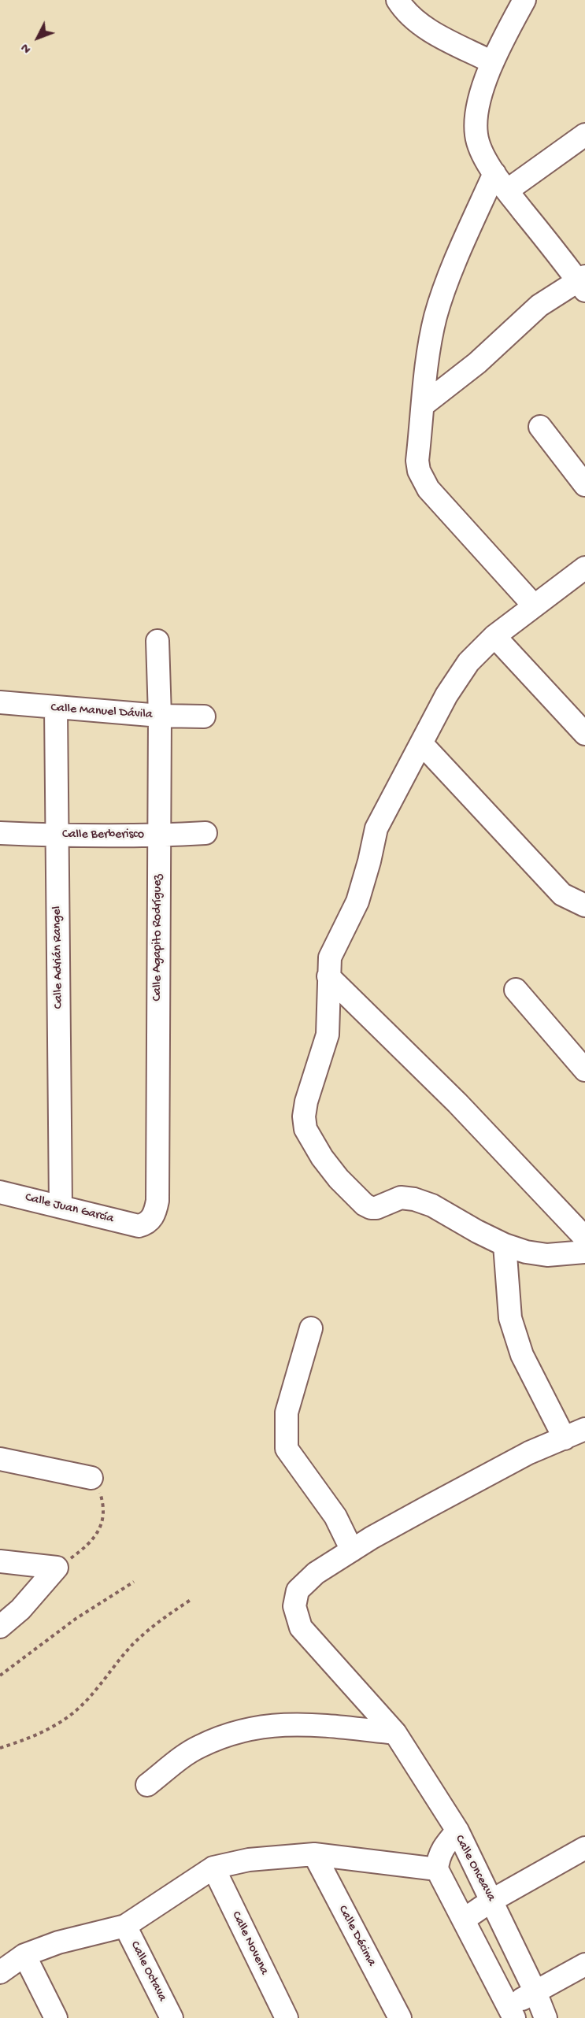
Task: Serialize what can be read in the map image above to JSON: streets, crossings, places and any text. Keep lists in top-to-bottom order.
{
  "streets": {
    "street": [
      "Calle Manuel Dávila",
      "Calle Berberisco",
      "Calle Agapito Rodríguez",
      "Calle Adrián Rangel",
      "Calle Juan García",
      "Calle Onceava",
      "Calle Décima",
      "Calle Novena",
      "Calle Octava"
    ]
  },
  "crossings": [
    ["Calle Manuel Dávila", "Calle Agapito Rodríguez"],
    ["Calle Manuel Dávila", "Calle Adrián Rangel"],
    ["Calle Berberisco", "Calle Agapito Rodríguez"],
    ["Calle Berberisco", "Calle Adrián Rangel"],
    ["Calle Agapito Rodríguez", "Calle Juan García"],
    ["Calle Adrián Rangel", "Calle Juan García"]
  ],
  "north": "bottom left"
}
